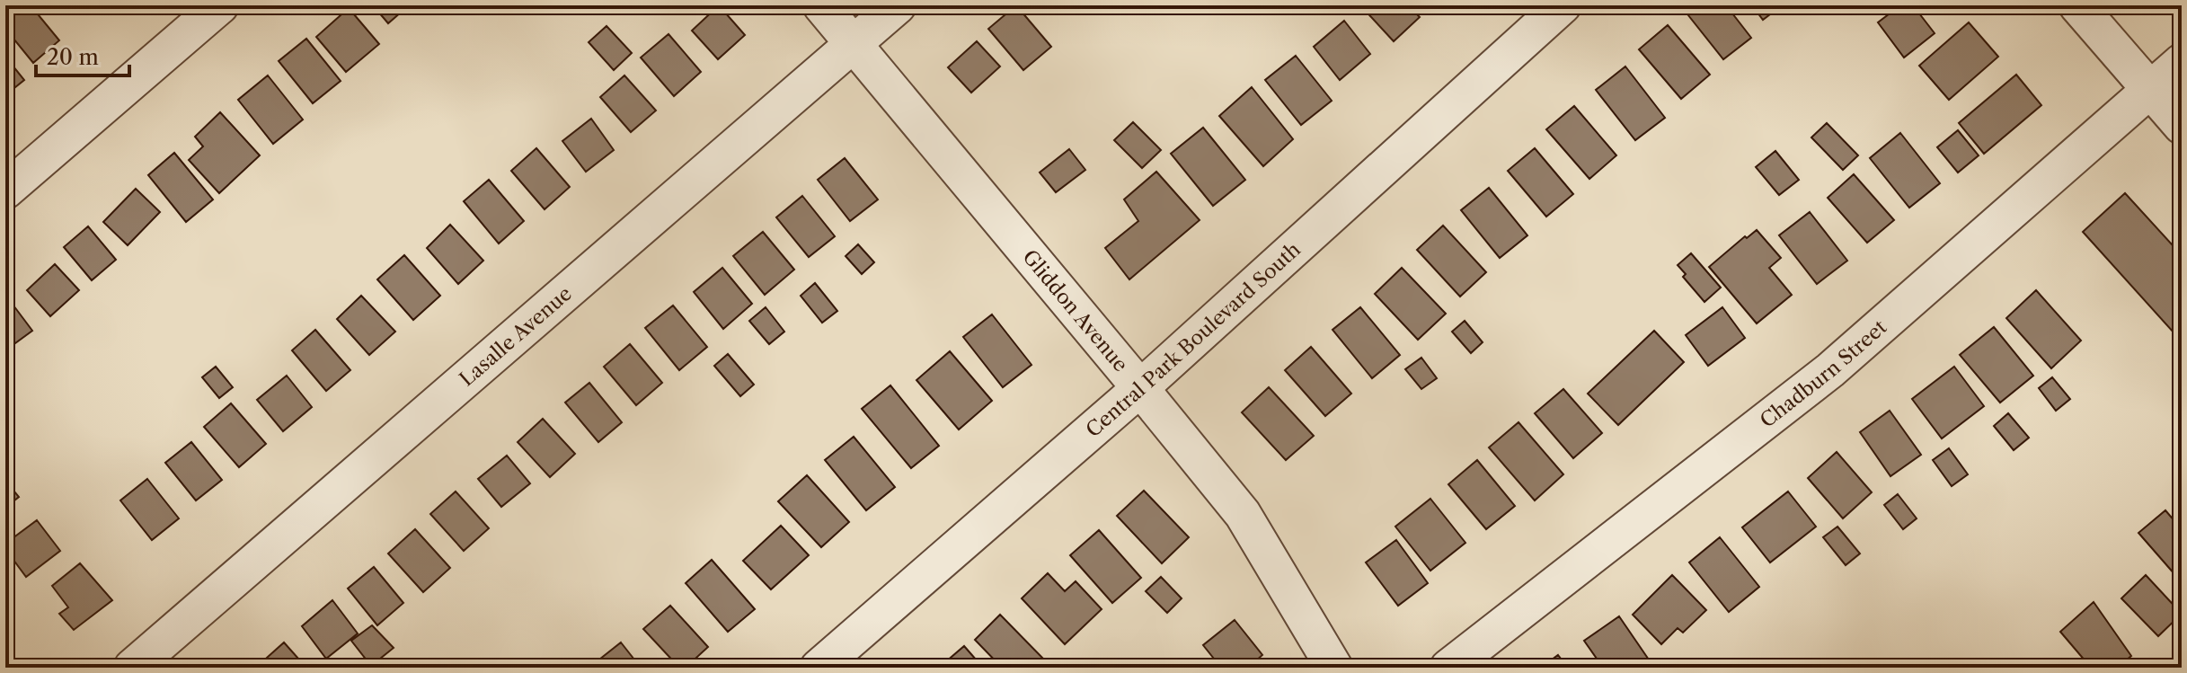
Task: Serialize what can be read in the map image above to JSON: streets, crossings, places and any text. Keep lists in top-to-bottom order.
{
  "streets": {
    "street": [
      "Gliddon Avenue",
      "Lasalle Avenue",
      "Central Park Boulevard South",
      "Chadburn Street"
    ]
  },
  "crossings": [
    ["Gliddon Avenue", "Lasalle Avenue"],
    ["Gliddon Avenue", "Central Park Boulevard South"]
  ],
  "scale_bar": "20 m"
}
